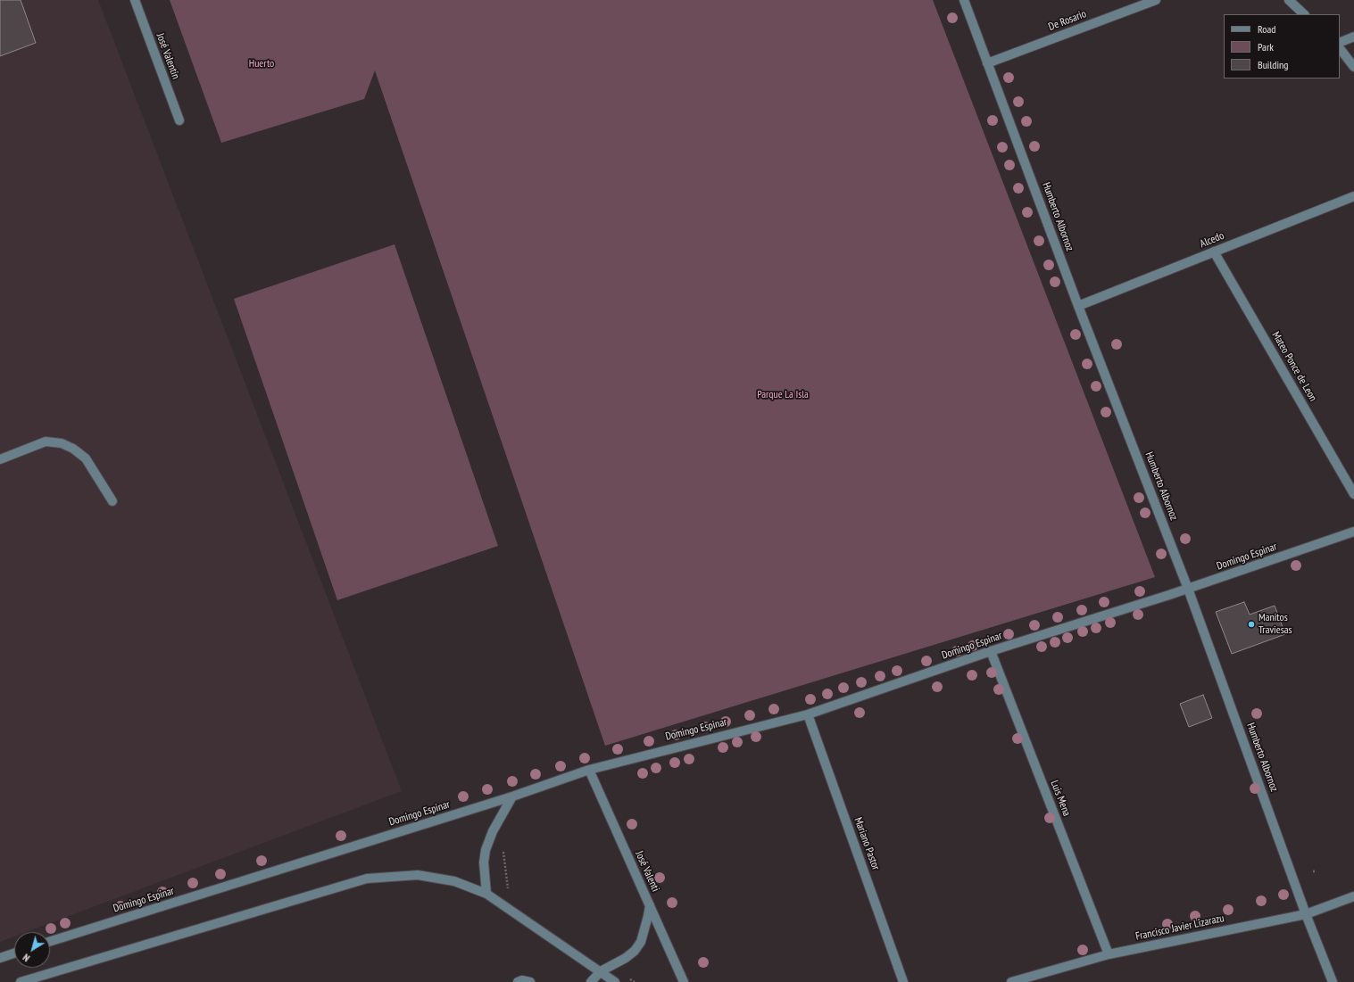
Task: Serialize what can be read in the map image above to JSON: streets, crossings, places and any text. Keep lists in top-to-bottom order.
{
  "streets": {
    "street": [
      "De Rosario",
      "José Valentín",
      "Humberto Albornoz",
      "Alcedo",
      "Mateo Ponce de Leon",
      "Domingo Espinar",
      "Luis Mena",
      "Mariano Pastor",
      "José Valenti",
      "Francisco Javier Lizarazu"
    ]
  },
  "crossings": [
    ["De Rosario", "Humberto Albornoz"],
    ["Humberto Albornoz", "Alcedo"],
    ["Humberto Albornoz", "Domingo Espinar"],
    ["Humberto Albornoz", "Francisco Javier Lizarazu"],
    ["Alcedo", "Mateo Ponce de Leon"],
    ["Domingo Espinar", "Luis Mena"],
    ["Domingo Espinar", "Mariano Pastor"],
    ["Domingo Espinar", "José Valenti"],
    ["Luis Mena", "Francisco Javier Lizarazu"]
  ],
  "parks": ["Huerto", "Parque La Isla"],
  "places": ["Manitos Traviesas"],
  "legend": ["Road", "Park", "Building"],
  "north": "bottom left"
}
